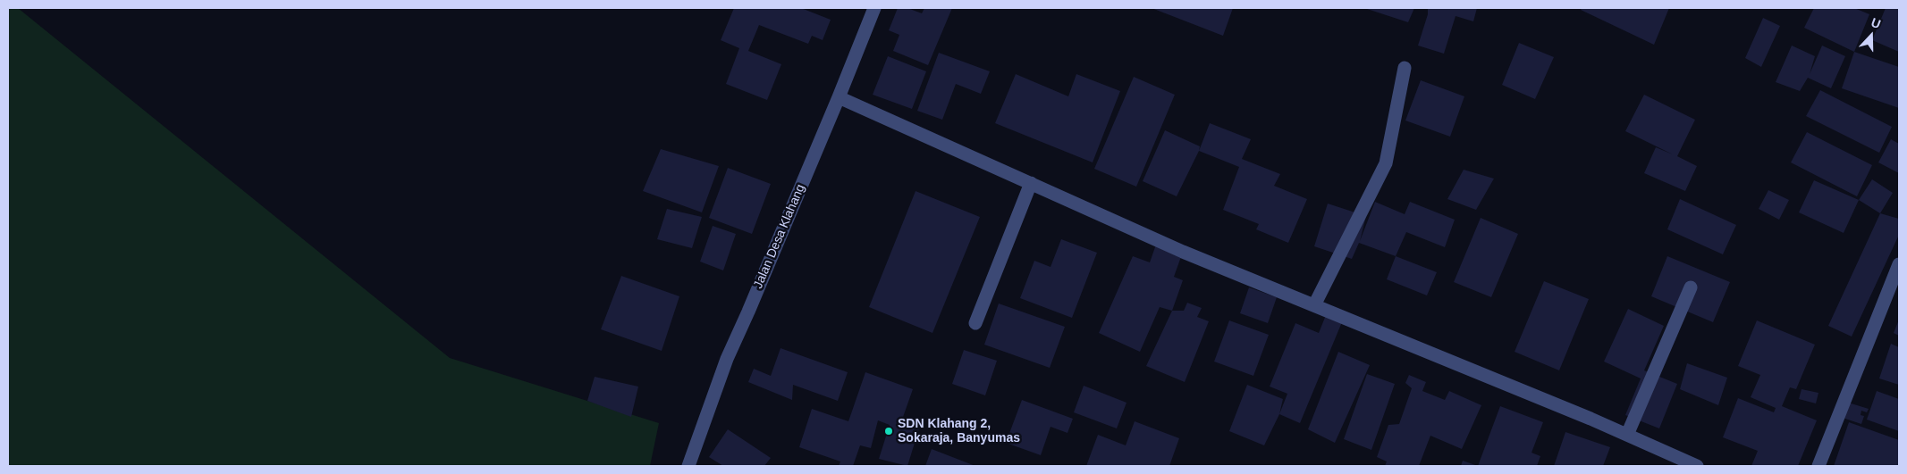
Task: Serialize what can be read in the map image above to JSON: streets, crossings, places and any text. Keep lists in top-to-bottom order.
{
  "streets": {
    "street": ["Jalan Desa Klahang"]
  },
  "places": ["SDN Klahang 2, Sokaraja, Banyumas"],
  "north": "top"
}
